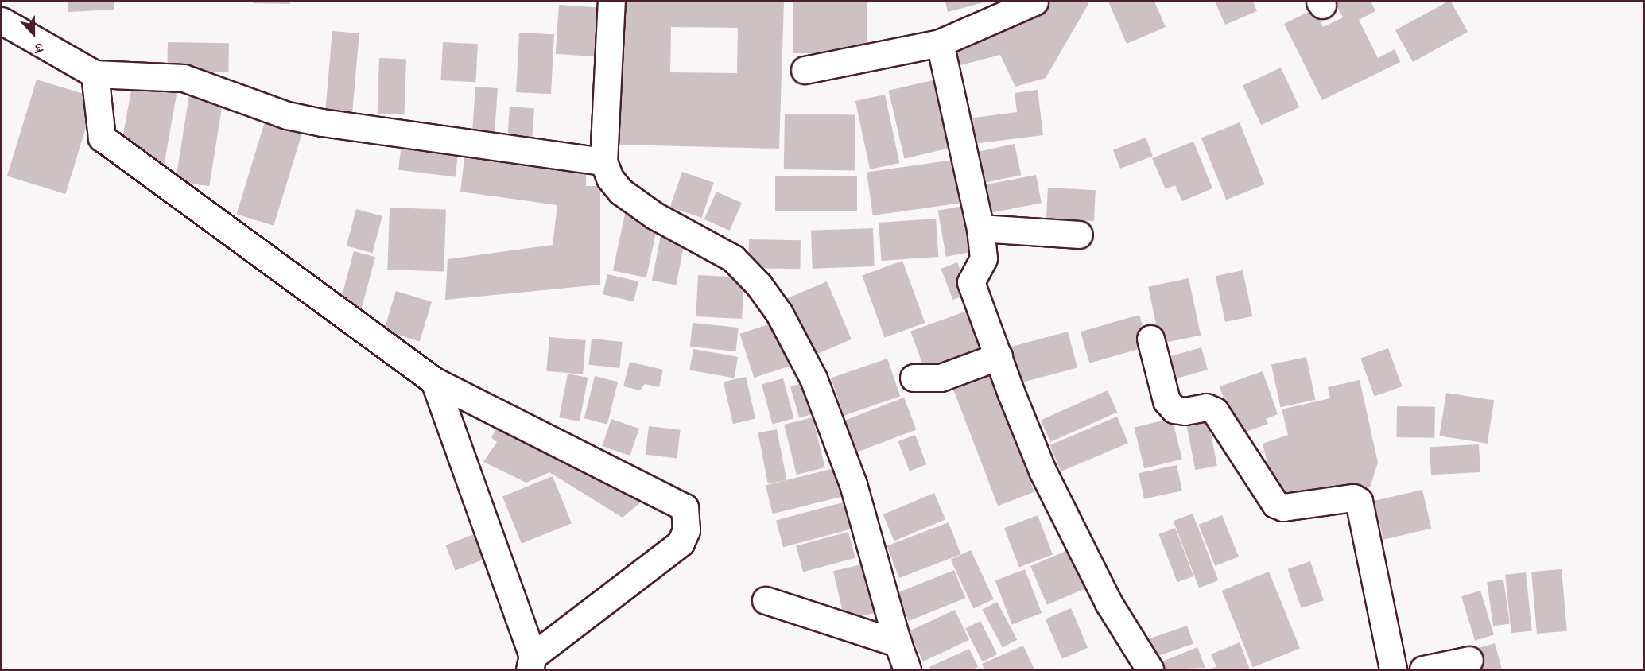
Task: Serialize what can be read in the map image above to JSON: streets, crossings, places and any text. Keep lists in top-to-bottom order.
{
  "north": "bottom"
}
